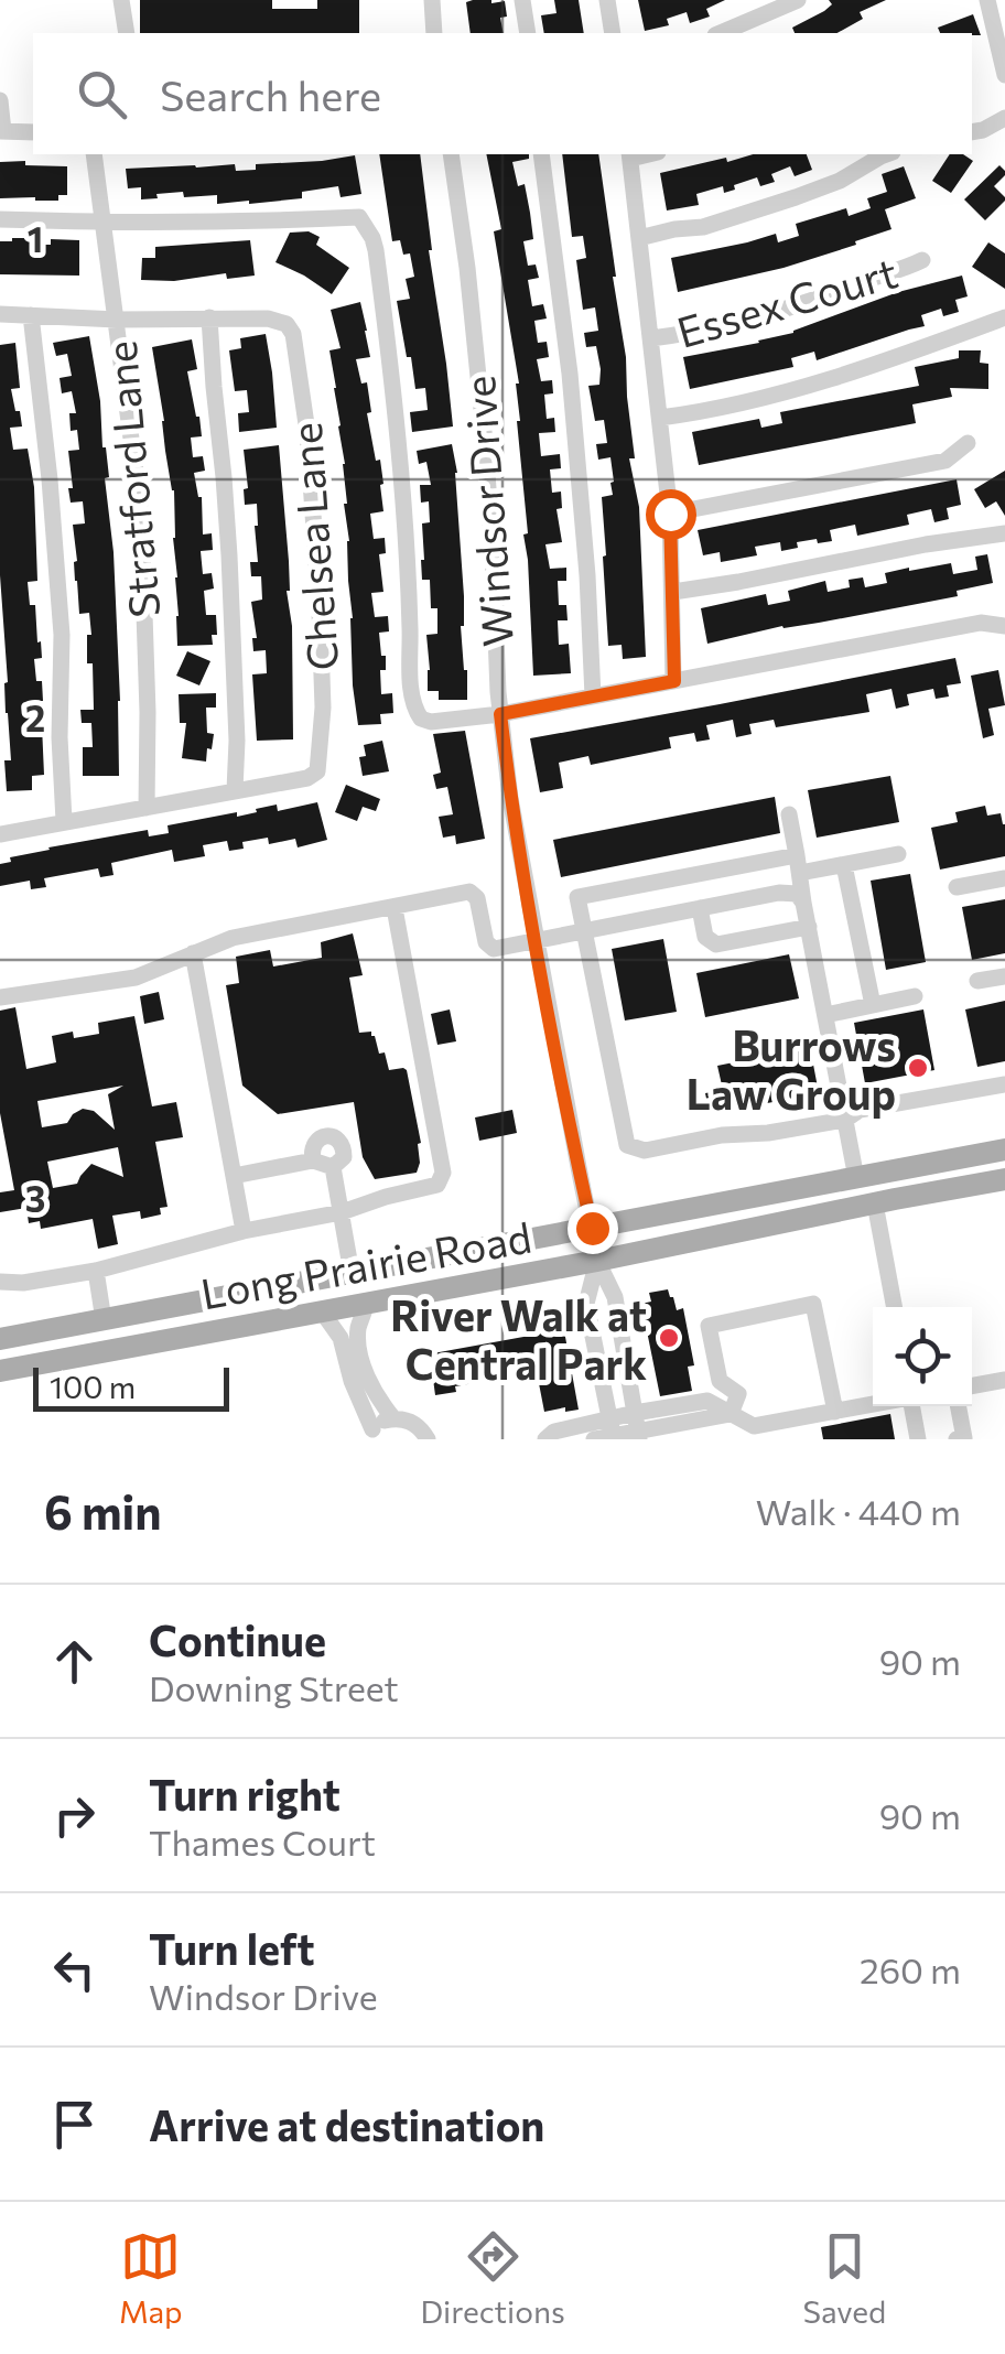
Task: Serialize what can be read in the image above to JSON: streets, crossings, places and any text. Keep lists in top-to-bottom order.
{
  "streets": {
    "main road": ["Long Prairie Road"],
    "street": [
      "Essex Court",
      "Stratford Lane",
      "Windsor Drive",
      "Chelsea Lane"
    ]
  },
  "crossings": [
    ["Windsor Drive", "Long Prairie Road"]
  ],
  "places": ["Burrows Law Group", "River Walk at Central Park"],
  "scale_bar": "100 m",
  "page": {
    "search": "Search here",
    "scale": "100 m",
    "heading": ["6 min", "Walk · 440 m"],
    "list": [
      ["Continue", "Downing Street", "90 m"],
      ["Turn right", "Thames Court", "90 m"],
      ["Turn left", "Windsor Drive", "260 m"],
      "Arrive at destination"
    ],
    "nav": ["Map", "Directions", "Saved"]
  },
  "grid": {
    "rows": ["1", "2", "3"]
  }
}
